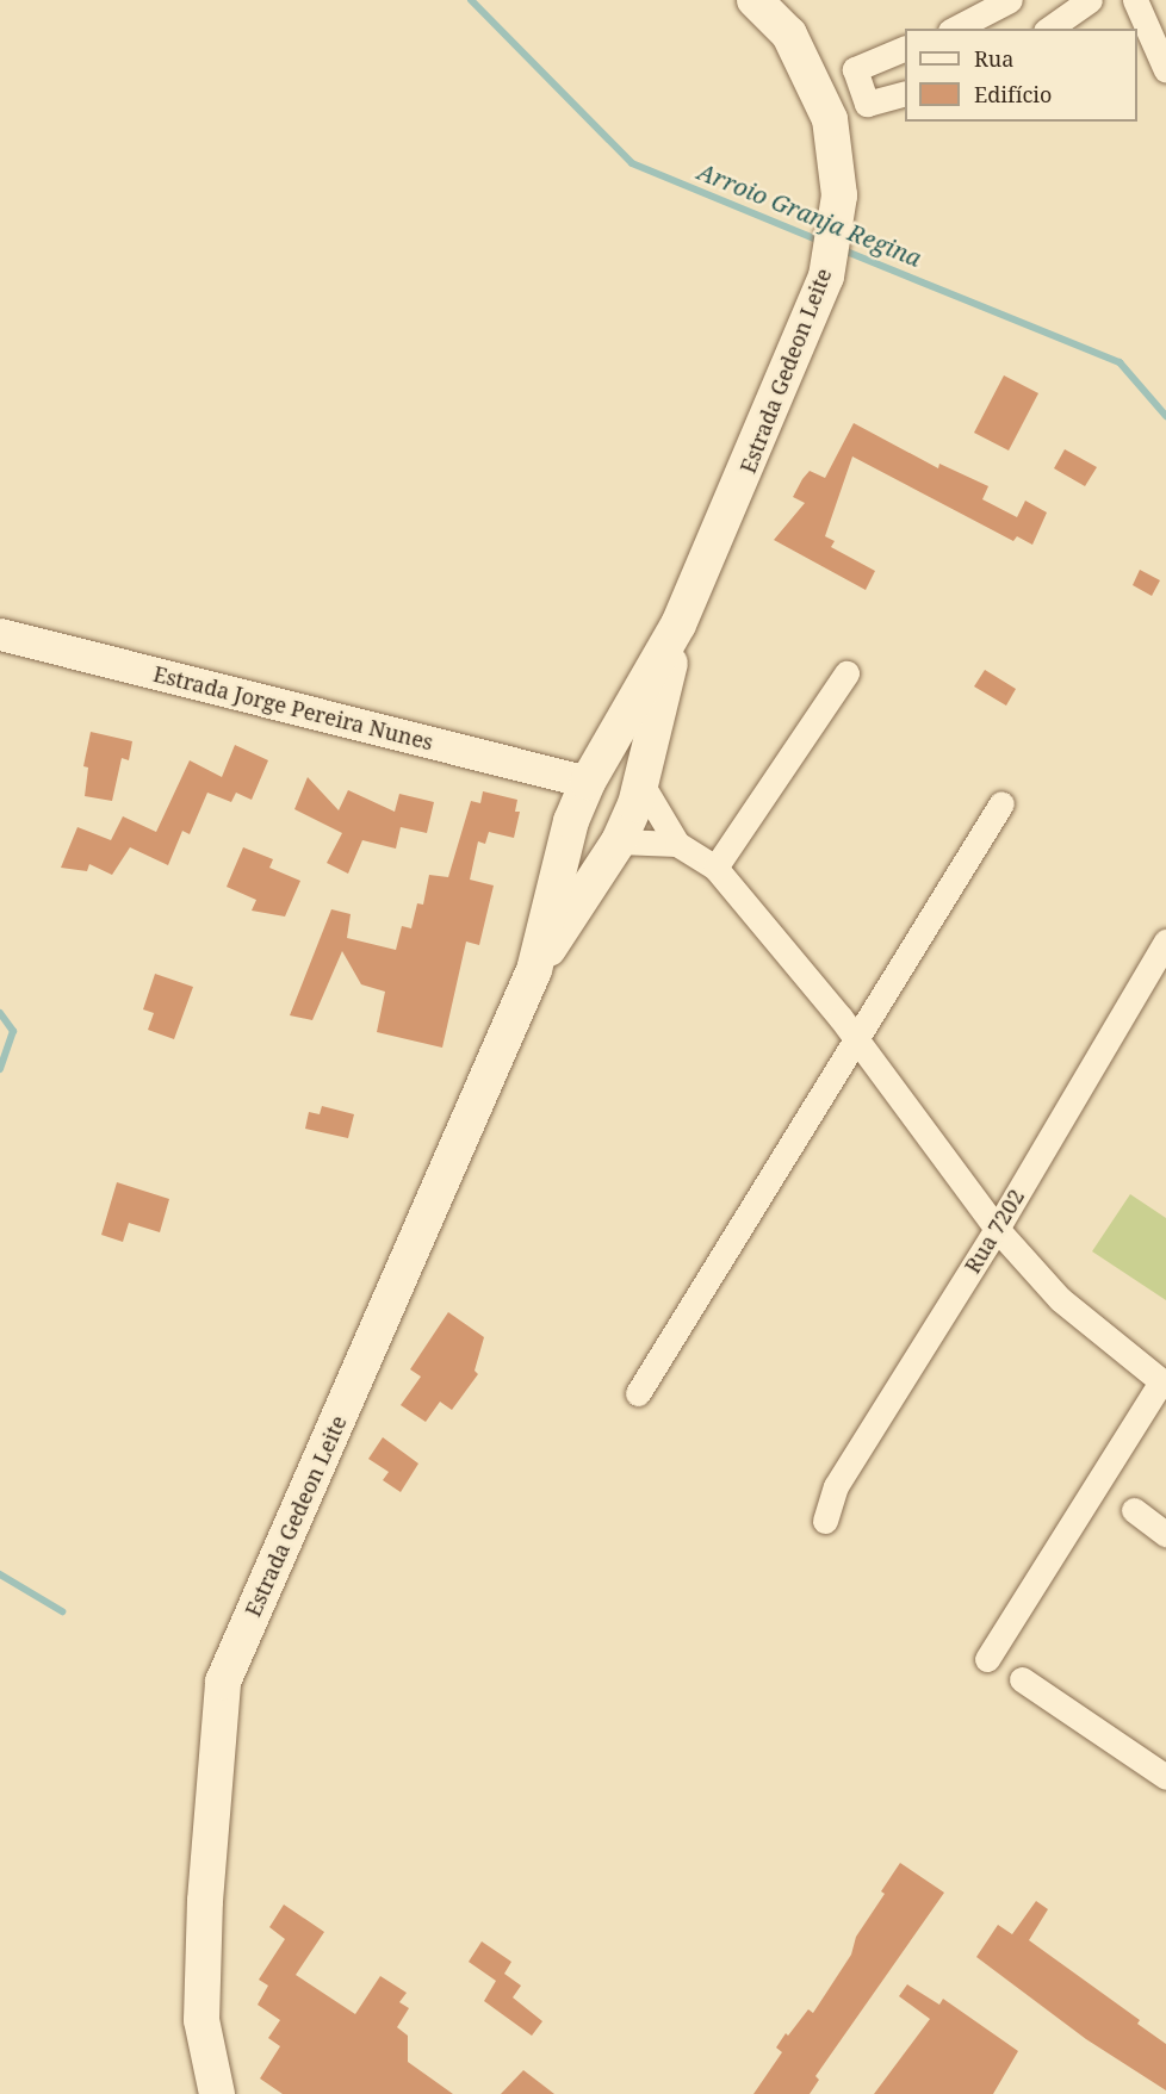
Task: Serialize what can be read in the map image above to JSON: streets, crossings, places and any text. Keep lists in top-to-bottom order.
{
  "streets": {
    "main road": ["Estrada Gedeon Leite"],
    "street": ["Estrada Jorge Pereira Nunes", "Rua 7202"]
  },
  "crossings": [
    ["Estrada Gedeon Leite", "Estrada Jorge Pereira Nunes"]
  ],
  "water": ["Arroio Granja Regina"],
  "legend": ["Rua", "Edifício"]
}
